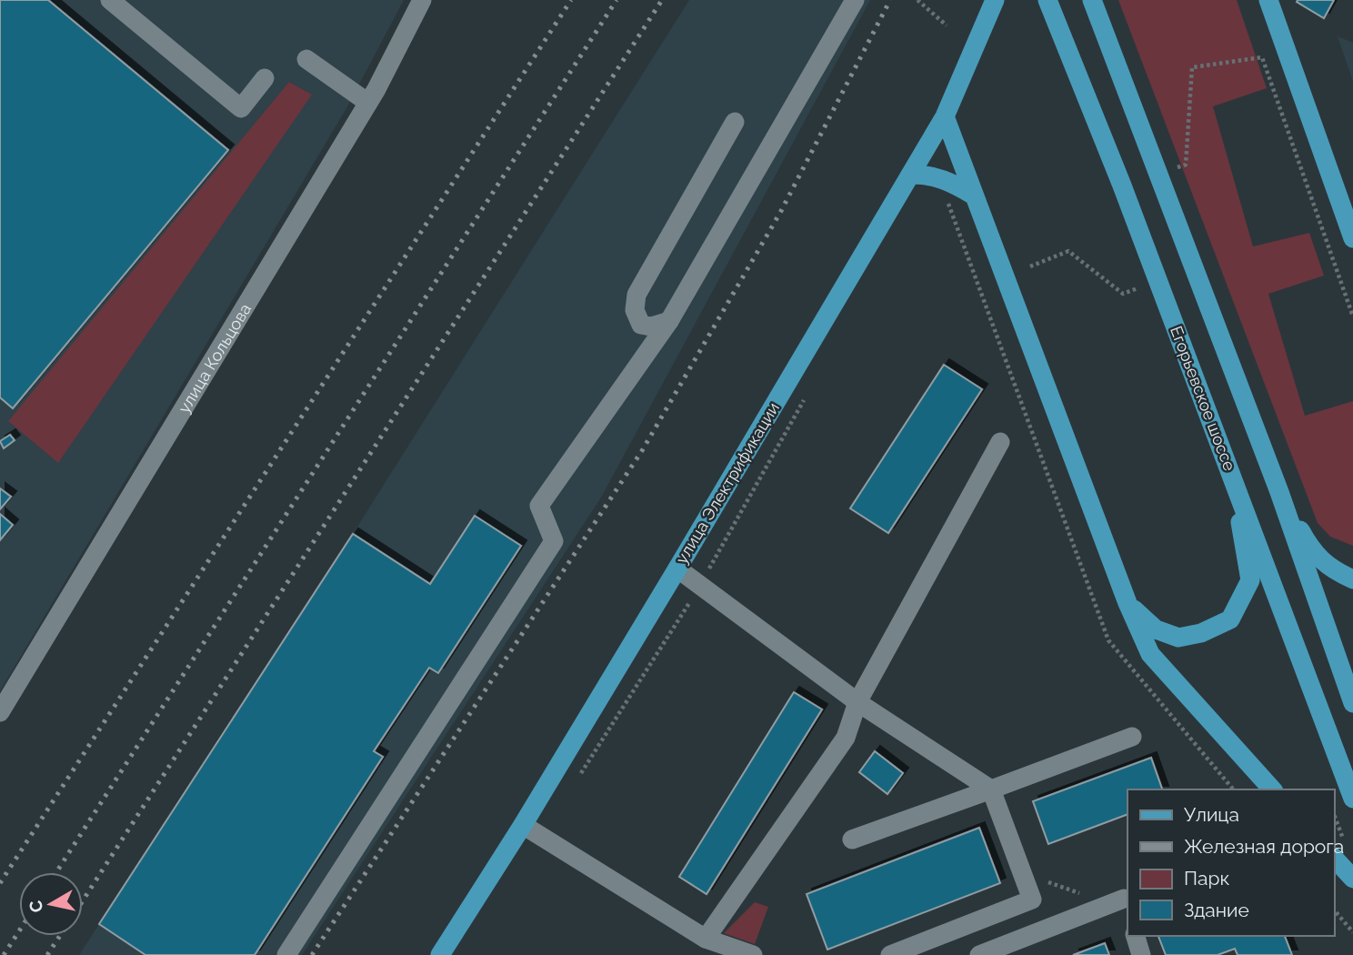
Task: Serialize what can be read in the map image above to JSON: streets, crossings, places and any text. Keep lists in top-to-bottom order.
{
  "streets": {
    "main road": ["Егорьевское шоссе", "улица Электрификации"],
    "street": ["улица Кольцова"]
  },
  "legend": [
    "Улица",
    "Железная дорога",
    "Парк",
    "Здание"
  ],
  "north": "left"
}
